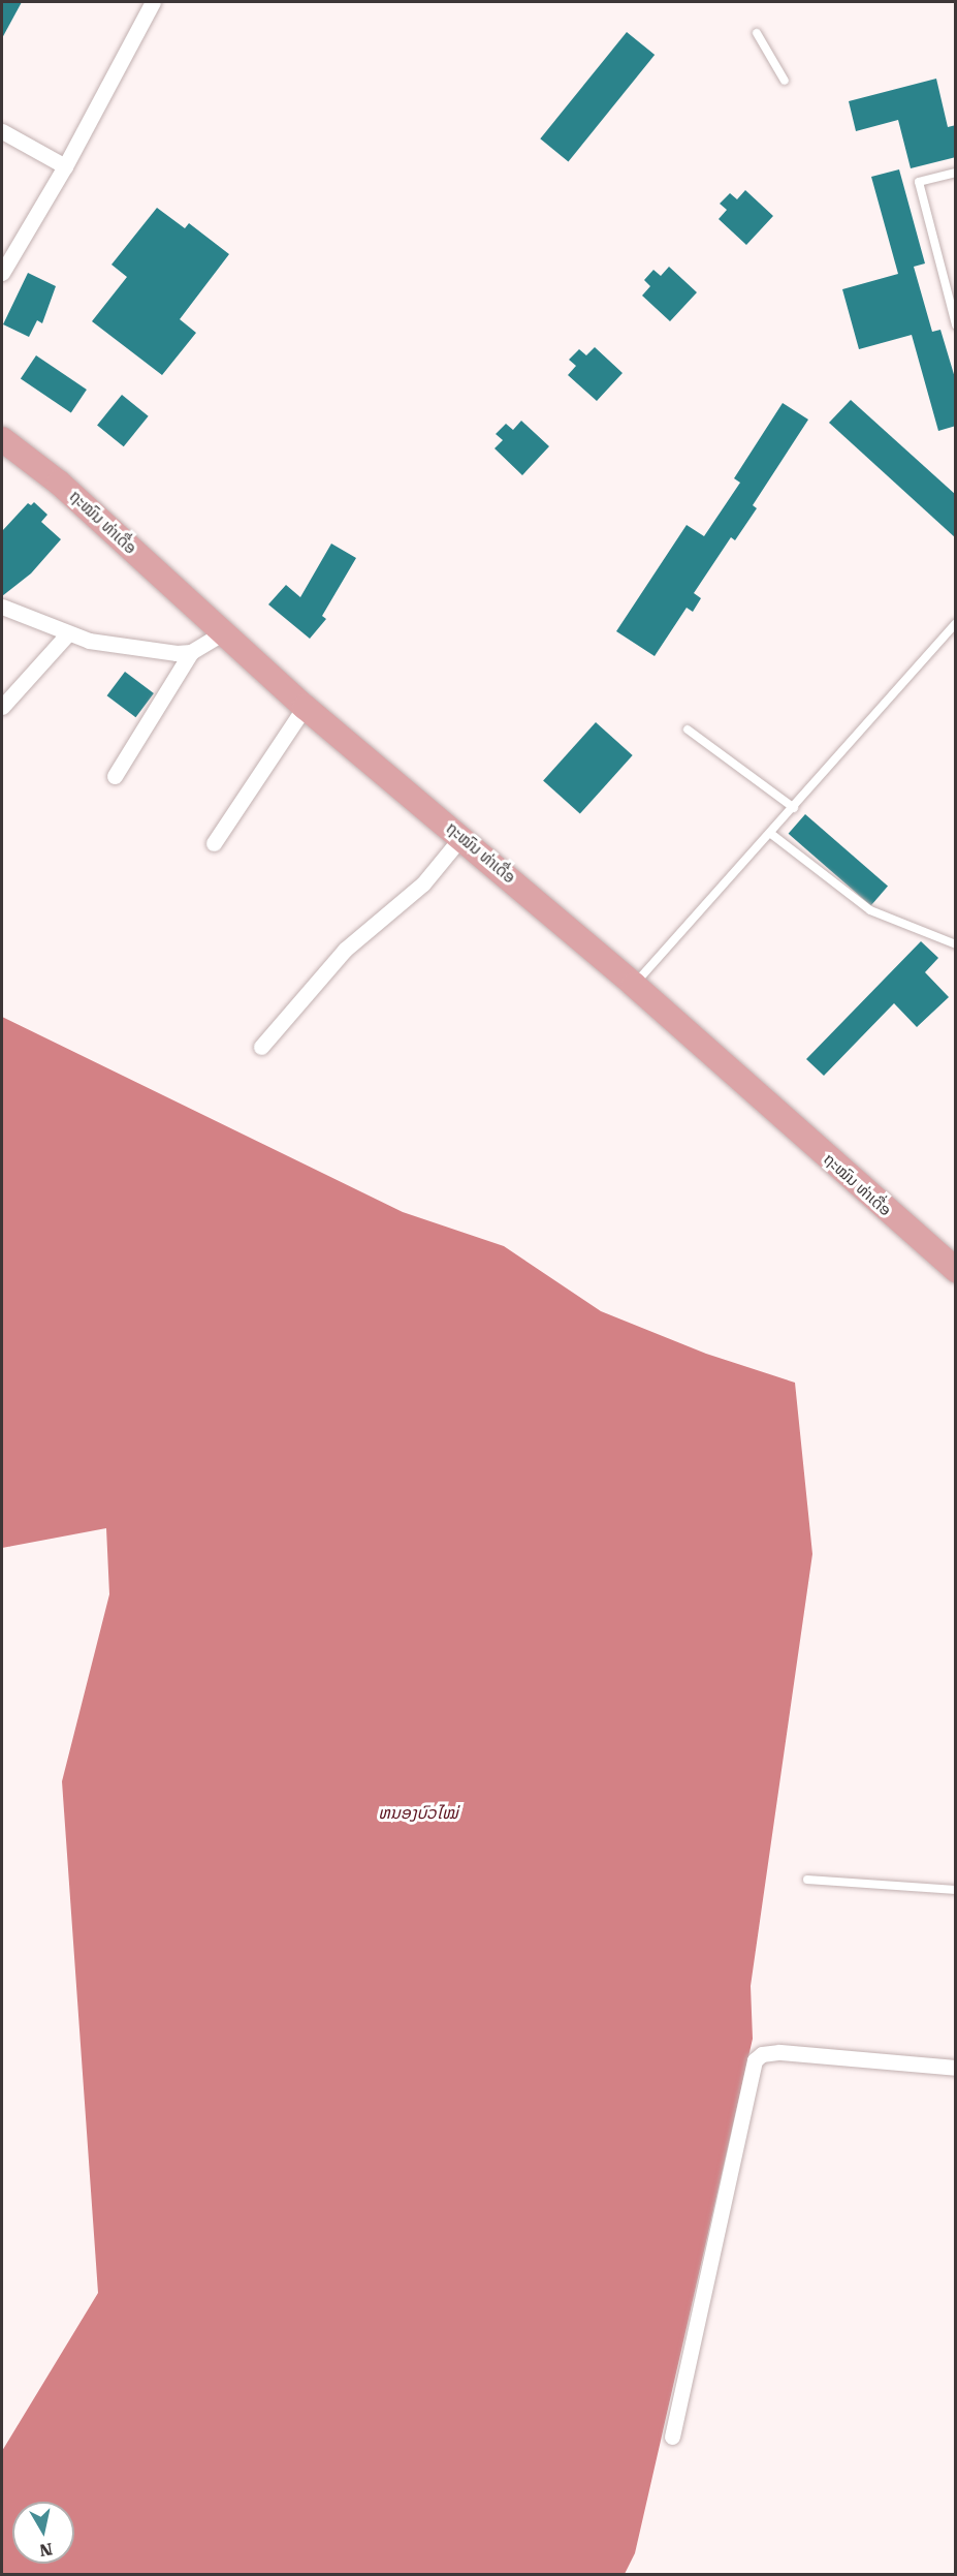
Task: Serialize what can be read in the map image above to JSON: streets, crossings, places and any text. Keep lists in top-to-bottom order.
{
  "streets": {
    "main road": ["ຖະໝົນ ທ່າເດື່ອ"]
  },
  "water": ["ຫນອງບົວໄໝ່"],
  "north": "bottom"
}
